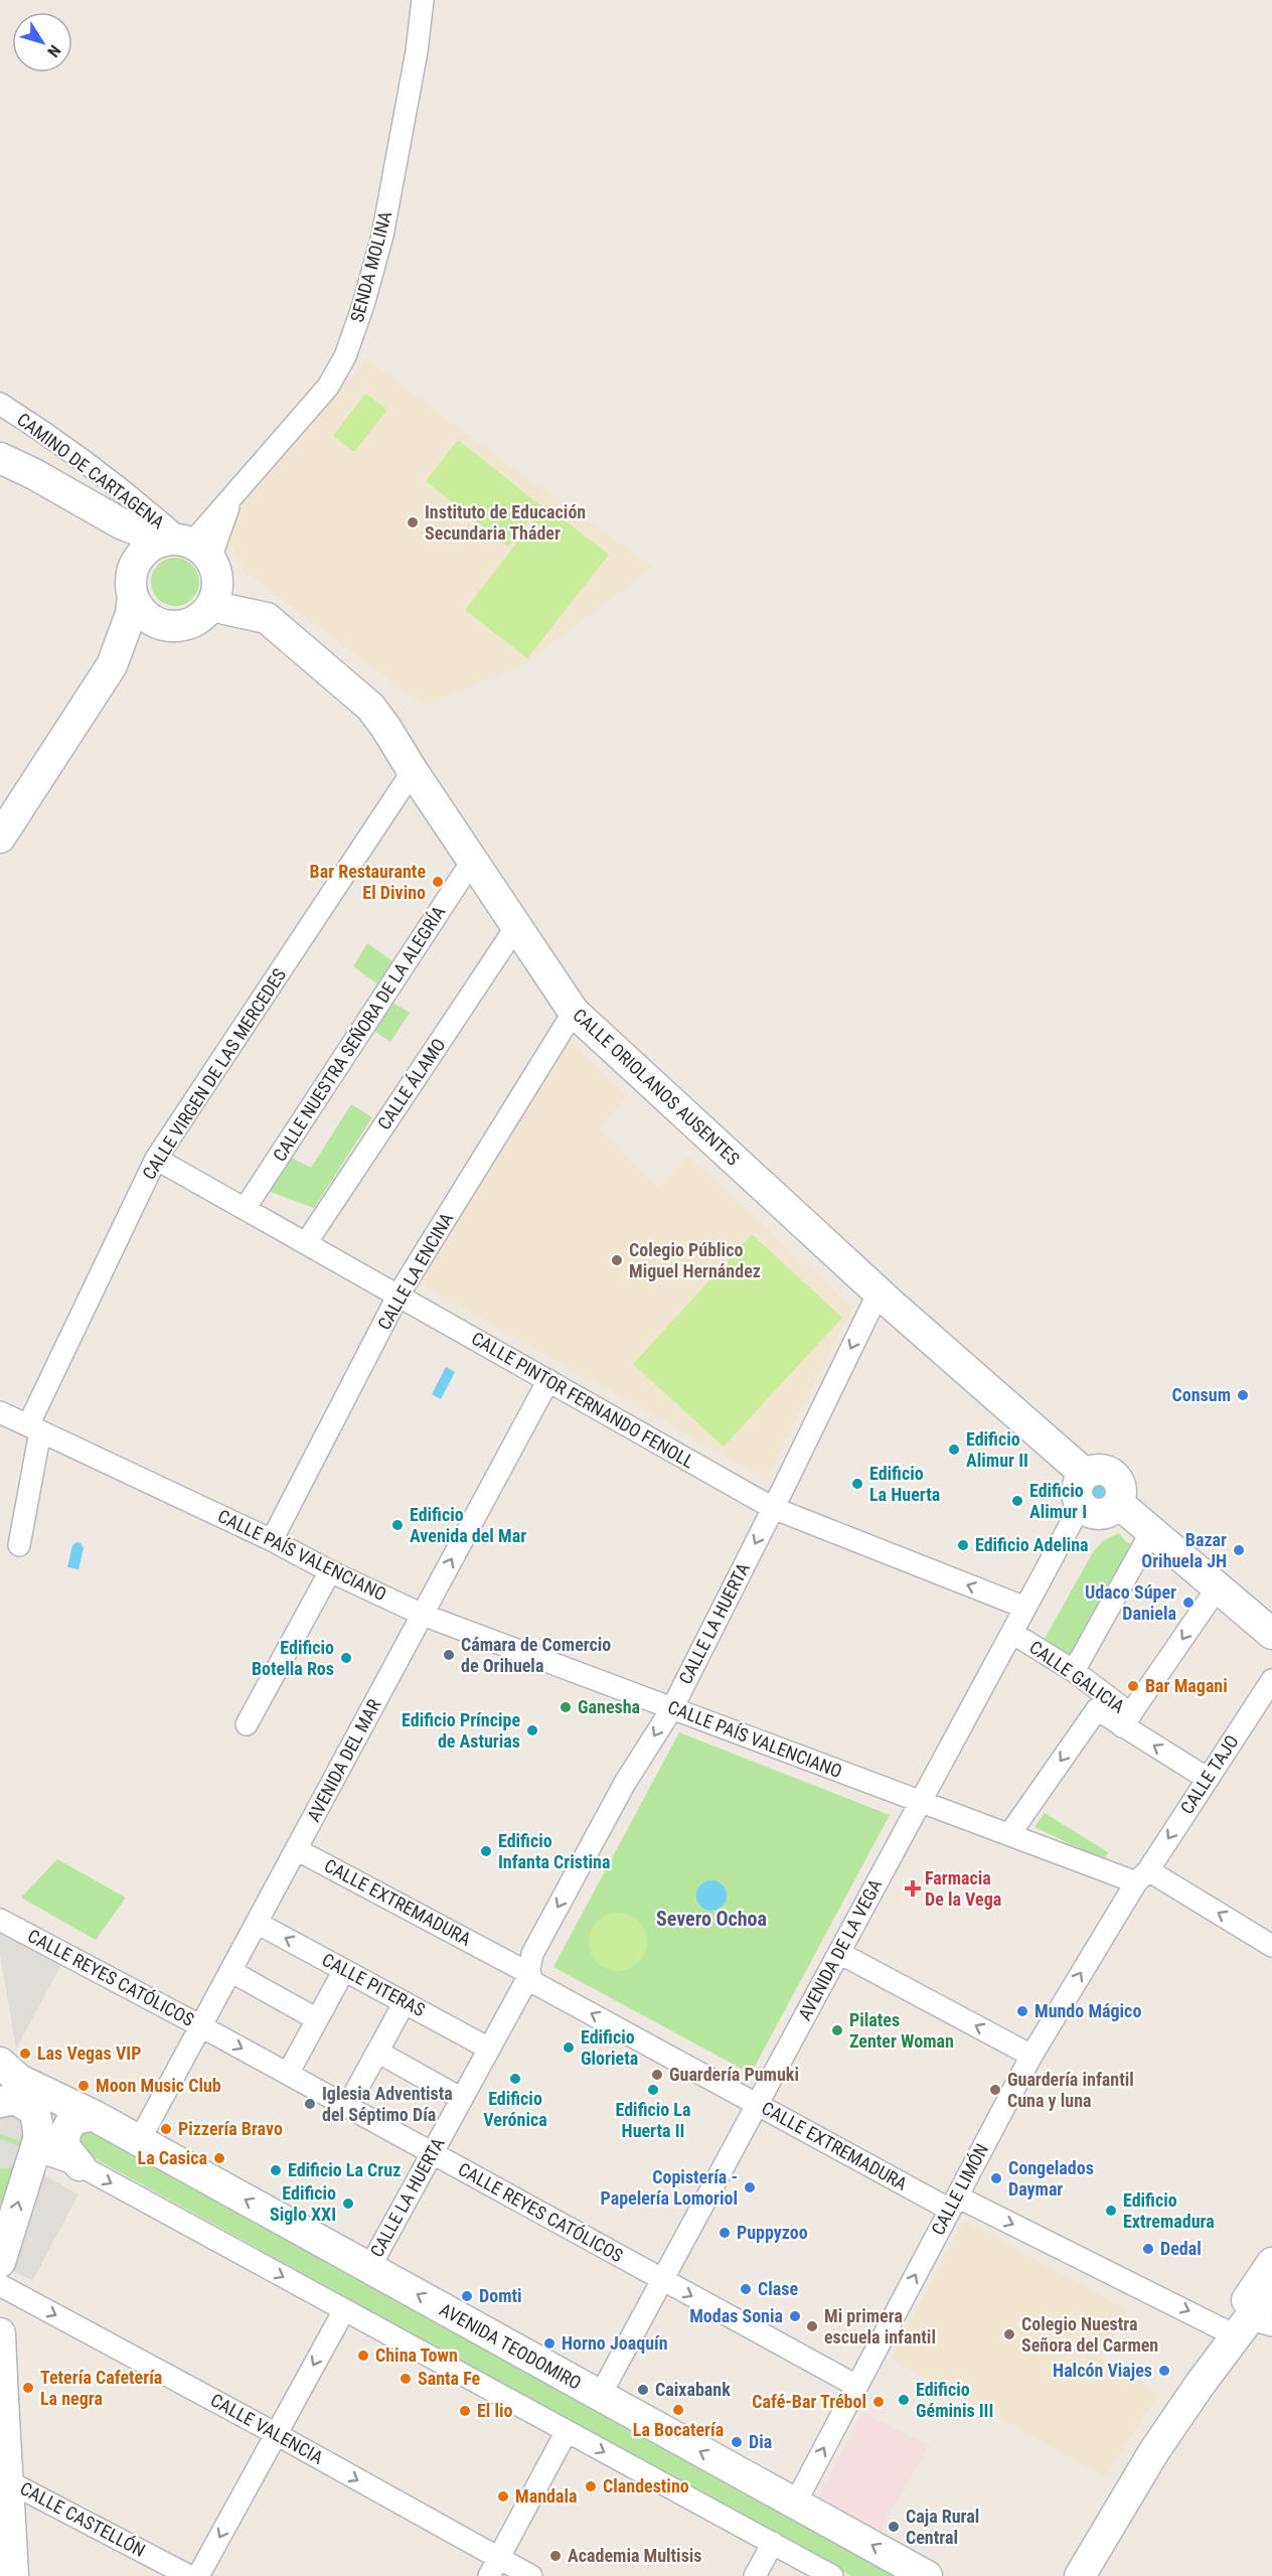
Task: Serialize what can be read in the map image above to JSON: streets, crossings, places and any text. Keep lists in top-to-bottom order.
{
  "streets": {
    "street": [
      "SENDA MOLINA",
      "CAMINO DE CARTAGENA",
      "CALLE NUESTRA SEÑORA DE LA ALEGRÍA",
      "CALLE VIRGEN DE LAS MERCEDES",
      "CALLE ÁLAMO",
      "CALLE ORIOLANOS AUSENTES",
      "CALLE LA ENCINA",
      "CALLE PINTOR FERNANDO FENOLL",
      "CALLE PAÍS VALENCIANO",
      "CALLE LA HUERTA",
      "CALLE GALICIA",
      "AVENIDA DEL MAR",
      "CALLE TAJO",
      "CALLE EXTREMADURA",
      "AVENIDA DE LA VEGA",
      "CALLE REYES CATÓLICOS",
      "CALLE PITERAS",
      "CALLE LIMÓN",
      "AVENIDA TEODOMIRO",
      "CALLE VALENCIA",
      "CALLE CASTELLÓN"
    ]
  },
  "crossings": [
    ["SENDA MOLINA", "CAMINO DE CARTAGENA"],
    ["SENDA MOLINA", "CALLE ORIOLANOS AUSENTES"],
    ["CAMINO DE CARTAGENA", "CALLE ORIOLANOS AUSENTES"],
    ["CALLE NUESTRA SEÑORA DE LA ALEGRÍA", "CALLE ORIOLANOS AUSENTES"],
    ["CALLE NUESTRA SEÑORA DE LA ALEGRÍA", "CALLE PINTOR FERNANDO FENOLL"],
    ["CALLE VIRGEN DE LAS MERCEDES", "CALLE ORIOLANOS AUSENTES"],
    ["CALLE VIRGEN DE LAS MERCEDES", "CALLE PINTOR FERNANDO FENOLL"],
    ["CALLE VIRGEN DE LAS MERCEDES", "CALLE PAÍS VALENCIANO"],
    ["CALLE ÁLAMO", "CALLE ORIOLANOS AUSENTES"],
    ["CALLE ÁLAMO", "CALLE PINTOR FERNANDO FENOLL"],
    ["CALLE ORIOLANOS AUSENTES", "CALLE LA ENCINA"],
    ["CALLE ORIOLANOS AUSENTES", "CALLE LA HUERTA"],
    ["CALLE ORIOLANOS AUSENTES", "AVENIDA DE LA VEGA"],
    ["CALLE LA ENCINA", "CALLE PINTOR FERNANDO FENOLL"],
    ["CALLE LA ENCINA", "CALLE PAÍS VALENCIANO"],
    ["CALLE PINTOR FERNANDO FENOLL", "CALLE LA HUERTA"],
    ["CALLE PINTOR FERNANDO FENOLL", "AVENIDA DEL MAR"],
    ["CALLE PINTOR FERNANDO FENOLL", "AVENIDA DE LA VEGA"],
    ["CALLE PAÍS VALENCIANO", "CALLE LA HUERTA"],
    ["CALLE PAÍS VALENCIANO", "AVENIDA DEL MAR"],
    ["CALLE PAÍS VALENCIANO", "CALLE TAJO"],
    ["CALLE PAÍS VALENCIANO", "AVENIDA DE LA VEGA"],
    ["CALLE PAÍS VALENCIANO", "CALLE LIMÓN"],
    ["CALLE LA HUERTA", "CALLE EXTREMADURA"],
    ["CALLE LA HUERTA", "CALLE REYES CATÓLICOS"],
    ["CALLE LA HUERTA", "CALLE PITERAS"],
    ["CALLE LA HUERTA", "AVENIDA TEODOMIRO"],
    ["AVENIDA DEL MAR", "CALLE EXTREMADURA"],
    ["AVENIDA DEL MAR", "CALLE REYES CATÓLICOS"],
    ["AVENIDA DEL MAR", "CALLE PITERAS"],
    ["AVENIDA DEL MAR", "AVENIDA TEODOMIRO"],
    ["CALLE TAJO", "CALLE LIMÓN"],
    ["CALLE EXTREMADURA", "AVENIDA DE LA VEGA"],
    ["CALLE EXTREMADURA", "CALLE LIMÓN"],
    ["AVENIDA DE LA VEGA", "CALLE REYES CATÓLICOS"],
    ["AVENIDA DE LA VEGA", "AVENIDA TEODOMIRO"],
    ["CALLE REYES CATÓLICOS", "CALLE LIMÓN"],
    ["CALLE LIMÓN", "AVENIDA TEODOMIRO"]
  ],
  "one_way": ["CALLE LA HUERTA", "CALLE TAJO", "CALLE LIMÓN"],
  "districts": ["Severo Ochoa"],
  "places": {
    "other": [
      "Instituto de Educación Secundaria Tháder",
      "Bar Restaurante El Divino",
      "Colegio Público Miguel Hernández",
      "Consum",
      "Edificio Alimur II",
      "Edificio La Huerta",
      "Edificio Alimur I",
      "Edificio Avenida del Mar",
      "Edificio Adelina",
      "Bazar Orihuela JH",
      "Udaco Súper Daniela",
      "Cámara de Comercio de Orihuela",
      "Edificio Botella Ros",
      "Bar Magani",
      "Ganesha",
      "Edificio Príncipe de Asturias",
      "Edificio Infanta Cristina",
      "Mundo Mágico",
      "Pilates Zenter Woman",
      "Edificio Glorieta",
      "Las Vegas VIP",
      "Guardería Pumuki",
      "Edificio Verónica",
      "Moon Music Club",
      "Edificio La Huerta II",
      "Guardería infantil Cuna y luna",
      "Iglesia Adventista del Séptimo Día",
      "Pizzería Bravo",
      "La Casica",
      "Edificio La Cruz",
      "Congelados Daymar",
      "Copistería - Papelería Lomoriol",
      "Edificio Siglo XXI",
      "Edificio Extremadura",
      "Puppyzoo",
      "Dedal",
      "Clase",
      "Domti",
      "Modas Sonia",
      "Mi primera escuela infantil",
      "Colegio Nuestra Señora del Carmen",
      "Horno Joaquín",
      "China Town",
      "Halcón Viajes",
      "Santa Fe",
      "Tetería Cafetería La negra",
      "Caixabank",
      "Edificio Géminis III",
      "Café-Bar Trébol",
      "La Bocatería",
      "El lio",
      "Dia",
      "Clandestino",
      "Mandala",
      "Caja Rural Central",
      "Academia Multisis"
    ],
    "health": ["Farmacia De la Vega"]
  },
  "north": "bottom right"
}
